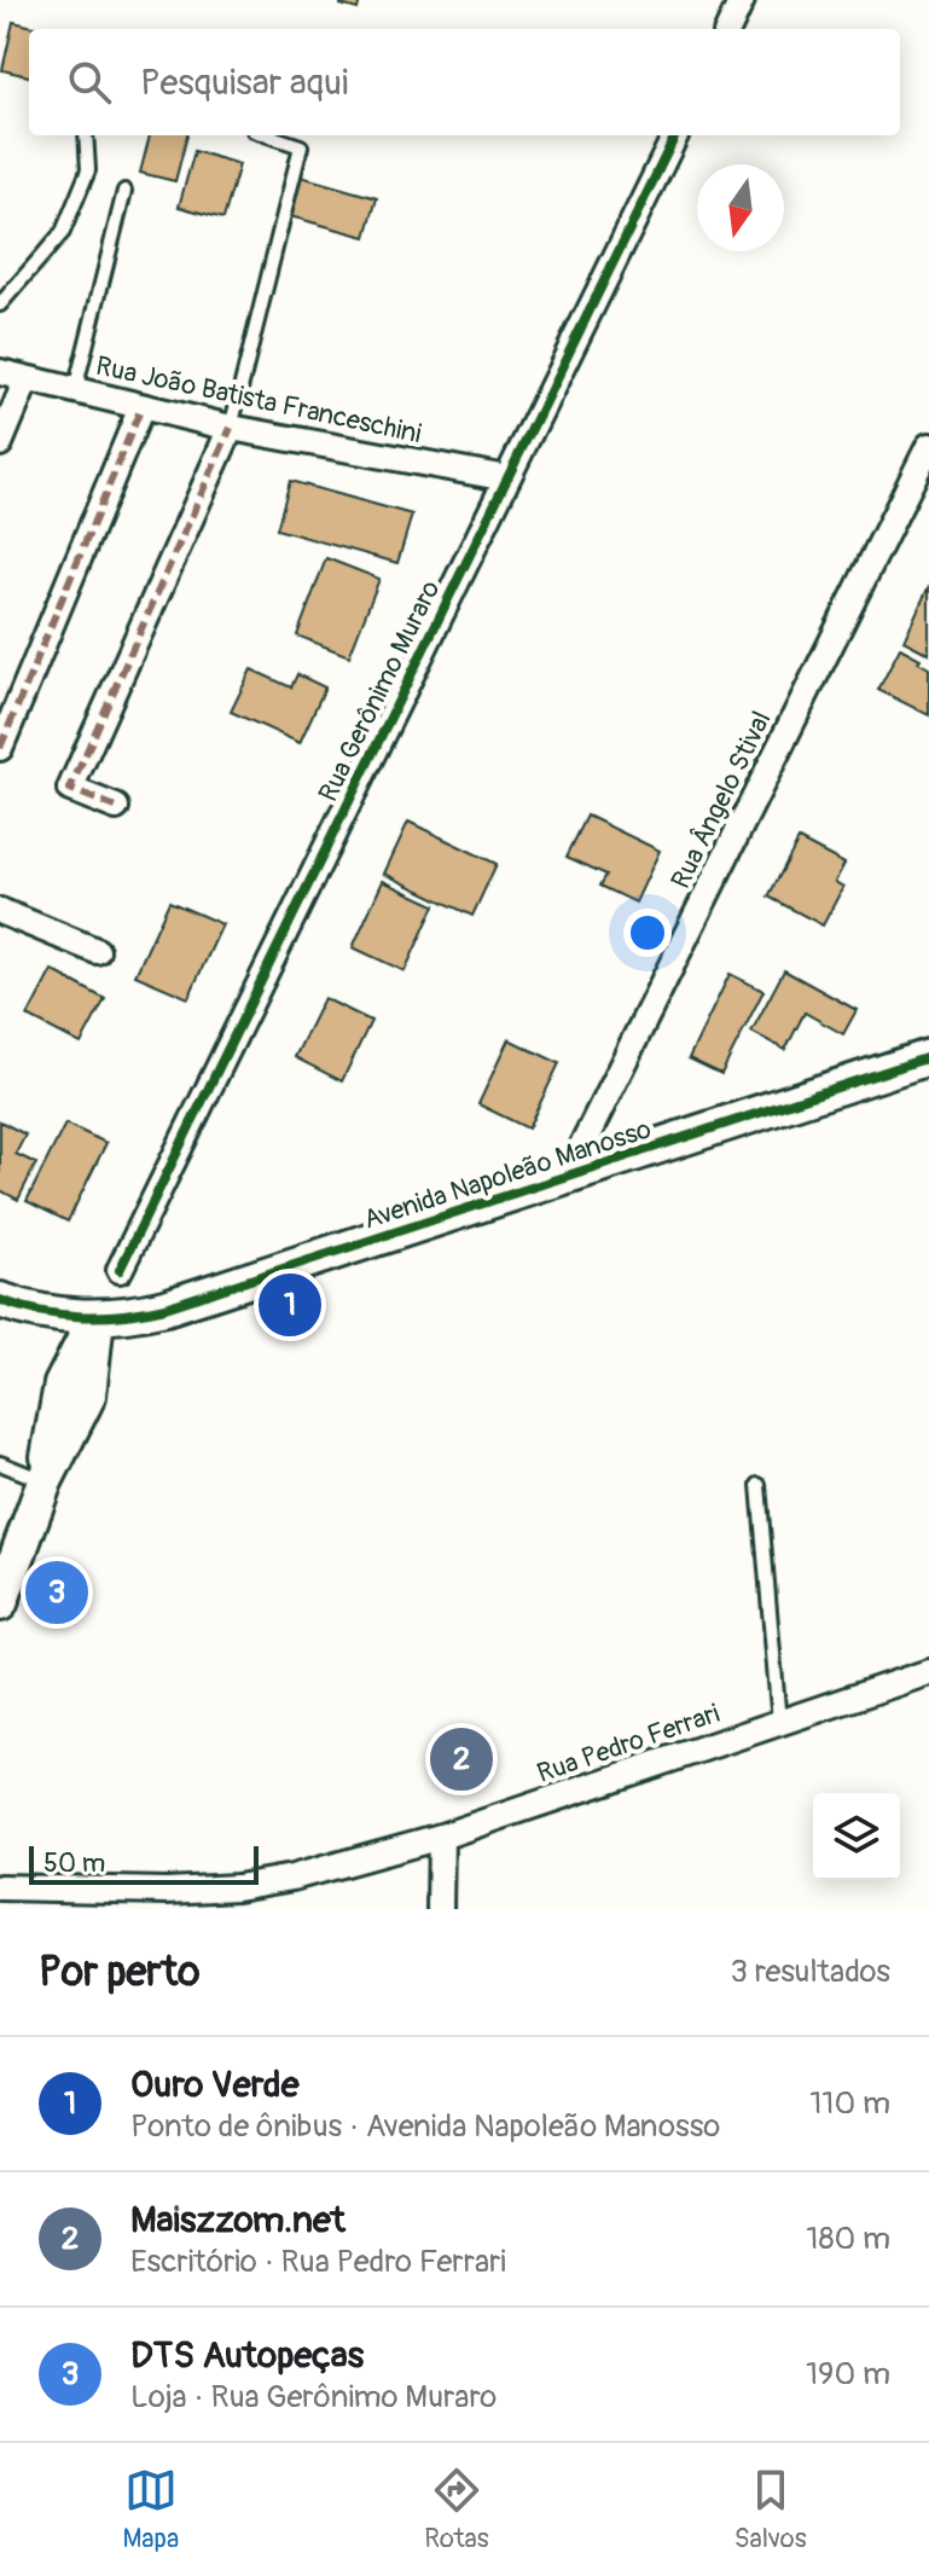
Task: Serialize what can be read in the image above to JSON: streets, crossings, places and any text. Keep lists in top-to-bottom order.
{
  "streets": {
    "street": [
      "Rua João Batista Franceschini",
      "Rua Gerônimo Muraro",
      "Rua Ângelo Stival",
      "Avenida Napoleão Manosso",
      "Rua Pedro Ferrari"
    ]
  },
  "crossings": [
    ["Rua João Batista Franceschini", "Rua Gerônimo Muraro"],
    ["Rua Ângelo Stival", "Avenida Napoleão Manosso"]
  ],
  "scale_bar": "50 m",
  "north": "bottom",
  "page": {
    "search": "Pesquisar aqui",
    "pins": ["1", "3", "2"],
    "scale": "50 m",
    "heading": ["Por perto", "3 resultados"],
    "list": [
      {
        "mark": "1",
        "name": "Ouro Verde",
        "note": "Ponto de ônibus · Avenida Napoleão Manosso",
        "value": "110 m"
      },
      {
        "mark": "2",
        "name": "Maiszzom.net",
        "note": "Escritório · Rua Pedro Ferrari",
        "value": "180 m"
      },
      {
        "mark": "3",
        "name": "DTS Autopeças",
        "note": "Loja · Rua Gerônimo Muraro",
        "value": "190 m"
      }
    ],
    "nav": ["Mapa", "Rotas", "Salvos"]
  }
}
